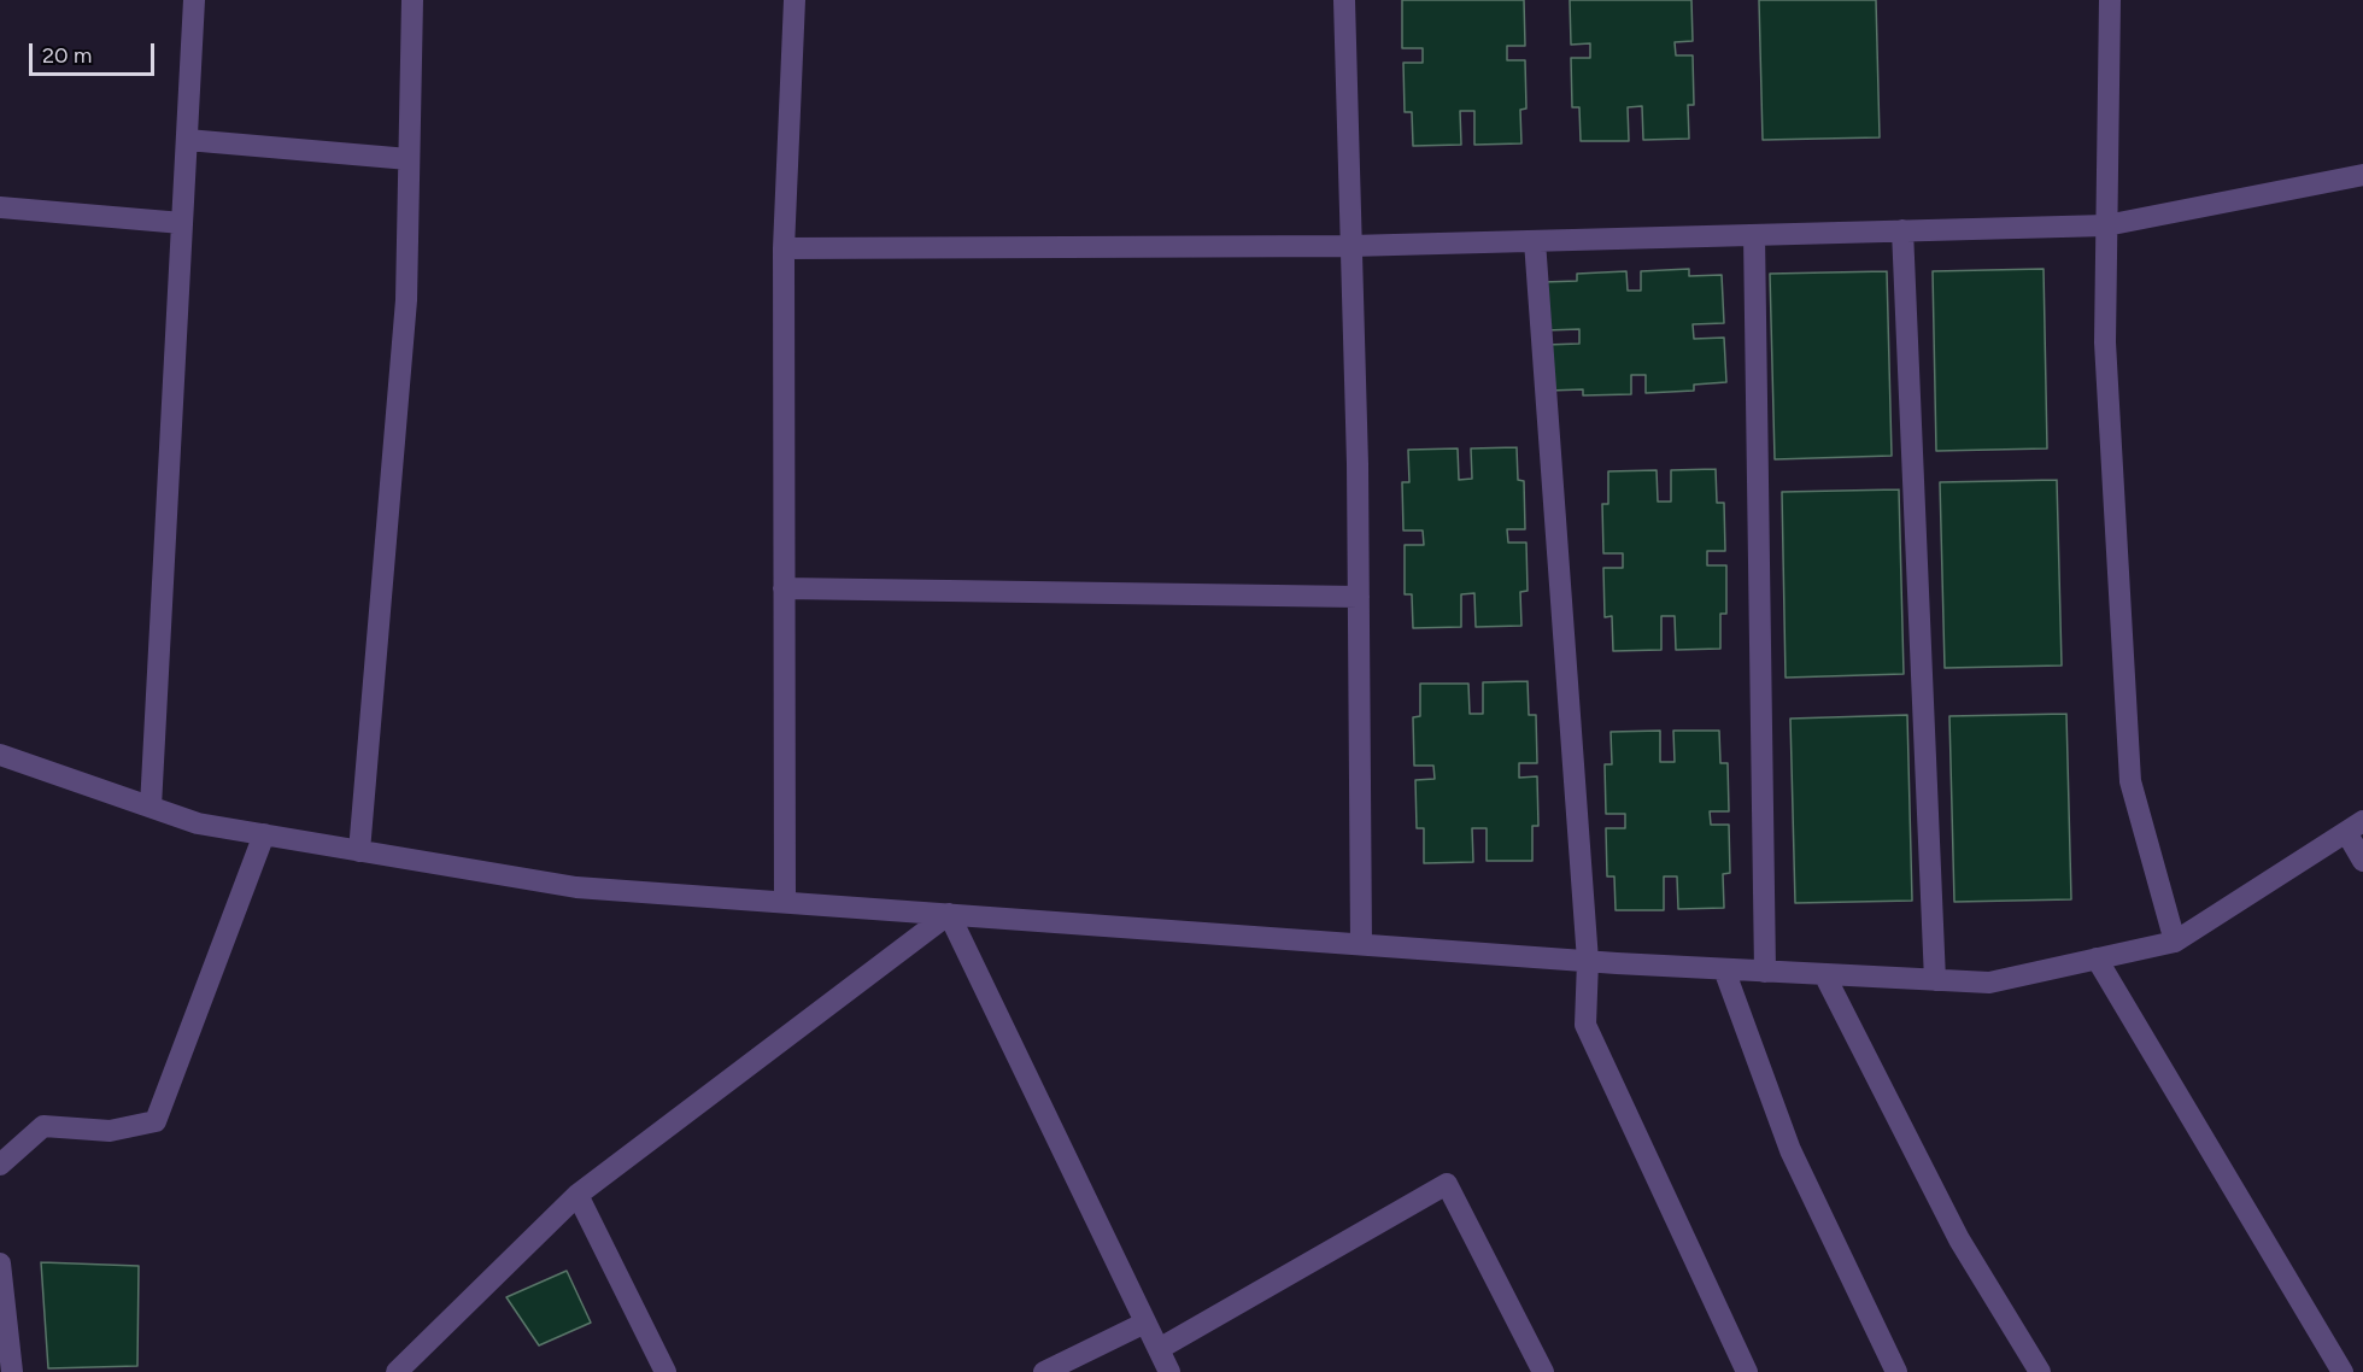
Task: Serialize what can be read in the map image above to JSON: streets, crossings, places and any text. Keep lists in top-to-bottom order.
{
  "scale_bar": "20 m"
}
